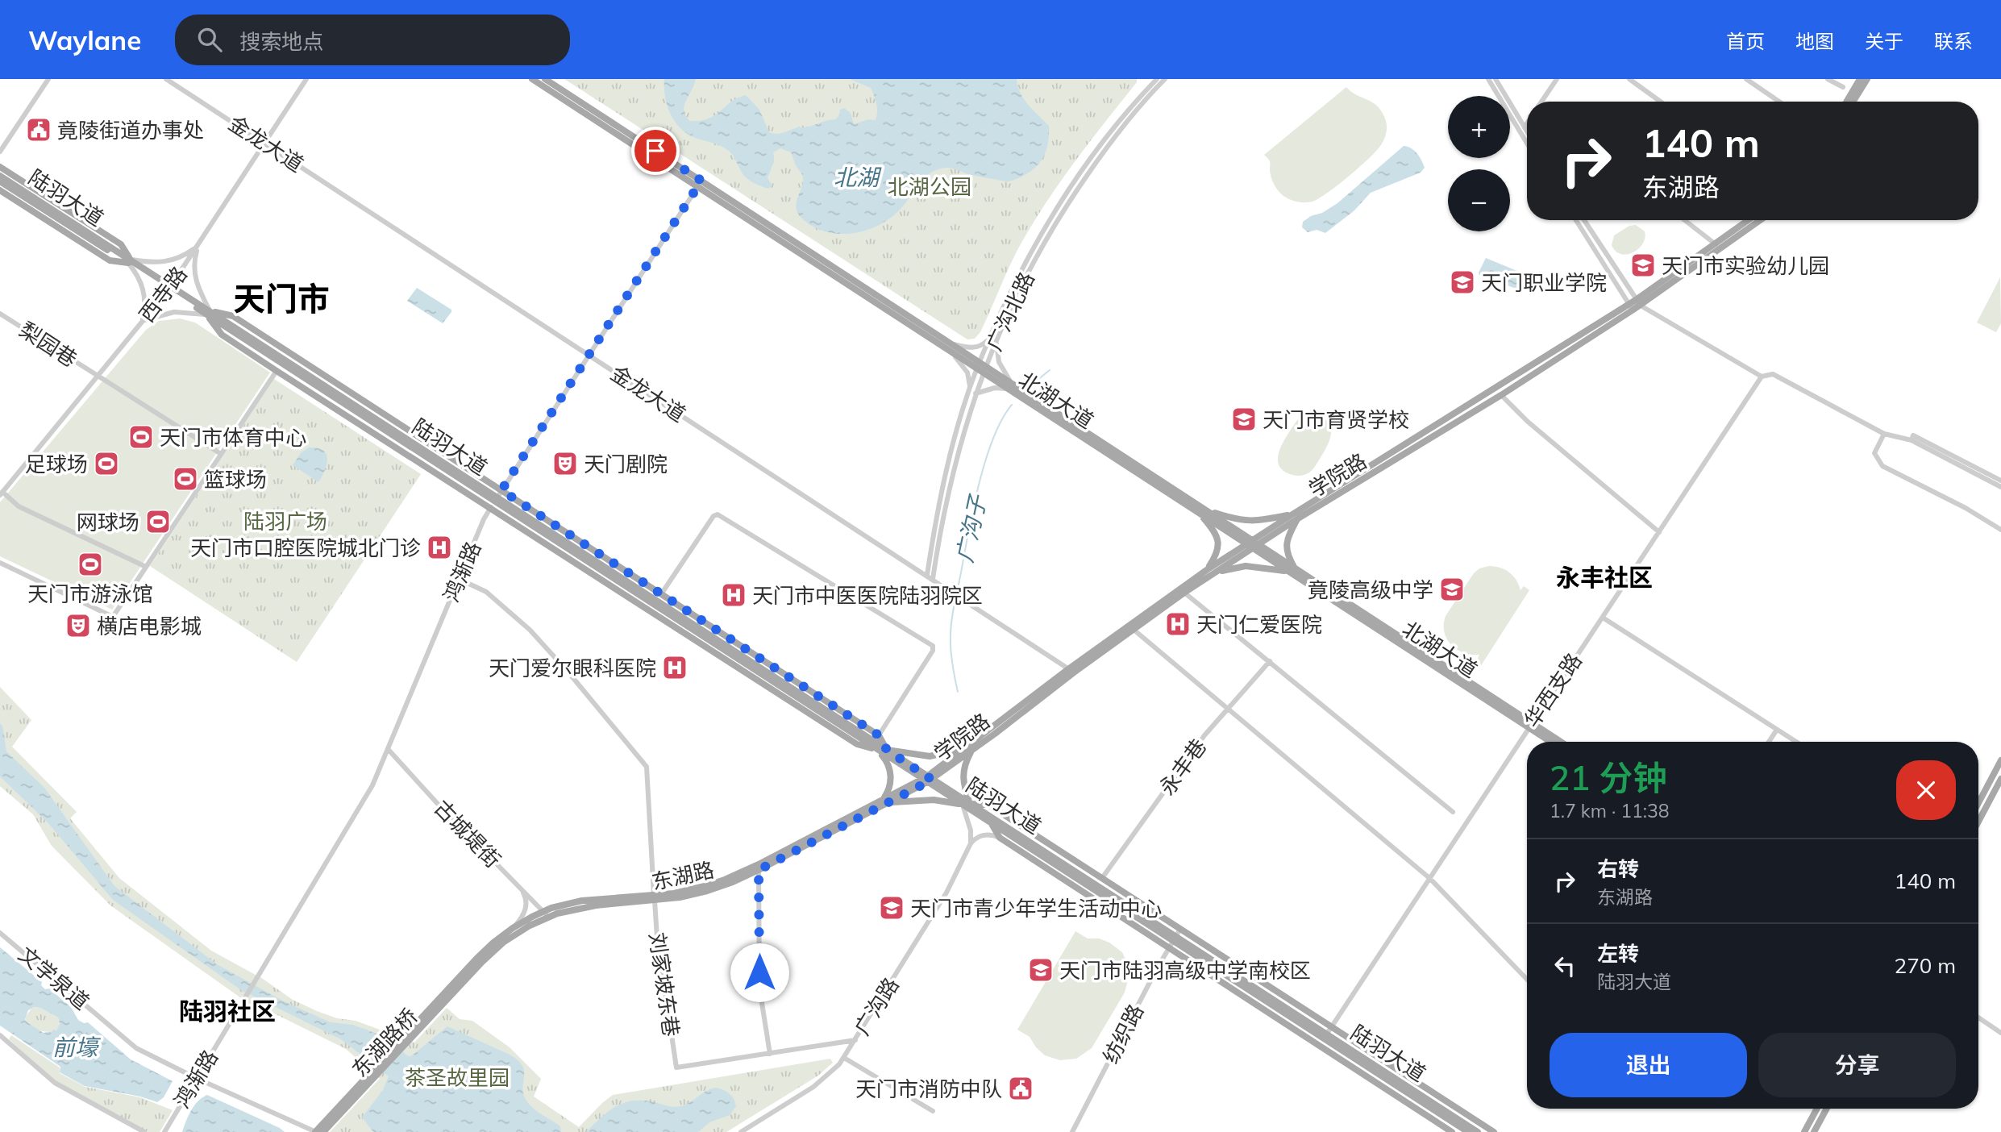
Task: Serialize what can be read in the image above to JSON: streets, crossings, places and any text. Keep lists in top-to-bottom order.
{
  "streets": {
    "main road": [
      "陆羽大道",
      "北湖大道",
      "学院路",
      "东湖路",
      "东湖路桥"
    ],
    "street": [
      "金龙大道",
      "西寺路",
      "广沟北路",
      "梨园巷",
      "鸿渐路",
      "华西支路",
      "永丰巷",
      "古城堤街",
      "文学泉道",
      "刘家坡东巷",
      "广沟路",
      "纺织路"
    ]
  },
  "crossings": [
    ["金龙大道", "西寺路"],
    ["金龙大道", "广沟北路"],
    ["金龙大道", "学院路"],
    ["金龙大道", "鸿渐路"],
    ["陆羽大道", "西寺路"],
    ["陆羽大道", "学院路"],
    ["陆羽大道", "鸿渐路"],
    ["陆羽大道", "华西支路"],
    ["陆羽大道", "东湖路"],
    ["陆羽大道", "纺织路"],
    ["西寺路", "梨园巷"],
    ["广沟北路", "北湖大道"],
    ["北湖大道", "学院路"],
    ["北湖大道", "鸿渐路"],
    ["北湖大道", "华西支路"],
    ["学院路", "东湖路"],
    ["鸿渐路", "古城堤街"],
    ["鸿渐路", "文学泉道"],
    ["鸿渐路", "刘家坡东巷"],
    ["古城堤街", "东湖路"],
    ["东湖路", "刘家坡东巷"],
    ["东湖路", "东湖路桥"]
  ],
  "districts": ["天门市", "永丰社区", "陆羽社区"],
  "water": ["北湖", "广沟子", "前壕"],
  "parks": ["北湖公园", "陆羽广场", "茶圣故里园"],
  "places": {
    "public building": ["竟陵街道办事处", "天门市消防中队"],
    "school or university": [
      "天门市实验幼儿园",
      "天门职业学院",
      "天门市育贤学校",
      "竟陵高级中学",
      "天门市青少年学生活动中心",
      "天门市陆羽高级中学南校区"
    ],
    "sports": [
      "天门市体育中心",
      "足球场",
      "篮球场",
      "网球场",
      "天门市游泳馆"
    ],
    "theatre": ["天门剧院", "横店电影城"],
    "hospital": [
      "天门市口腔医院城北门诊",
      "天门市中医医院陆羽院区",
      "天门仁爱医院",
      "天门爱尔眼科医院"
    ]
  },
  "page": {
    "header": "Waylane",
    "search": "搜索地点",
    "nav": [
      "首页",
      "地图",
      "关于",
      "联系"
    ],
    "map_buttons": ["+", "−"],
    "turn": ["140 m", "东湖路"],
    "heading": ["21 分钟", "1.7 km · 11:38"],
    "list": [
      {
        "name": "右转",
        "note": "东湖路",
        "value": "140 m"
      },
      {
        "name": "左转",
        "note": "陆羽大道",
        "value": "270 m"
      }
    ],
    "buttons": ["退出", "分享"]
  }
}
